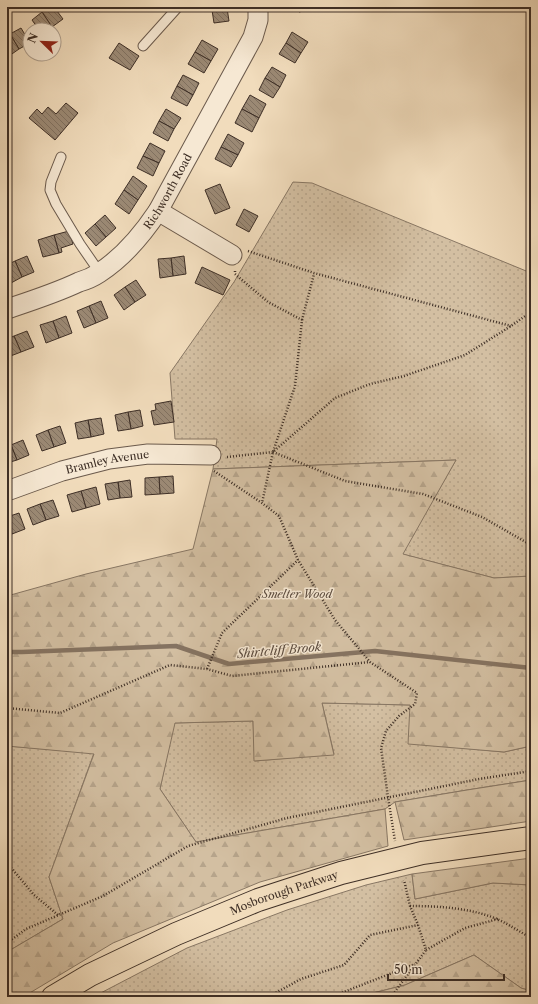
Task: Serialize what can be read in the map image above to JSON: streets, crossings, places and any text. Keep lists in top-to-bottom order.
{
  "streets": {
    "highway": ["Mosborough Parkway"],
    "street": ["Richworth Road", "Bramley Avenue"]
  },
  "water": ["Shirtcliff Brook"],
  "parks": ["Smelter Wood"],
  "scale_bar": "50 m",
  "north": "top left"
}
